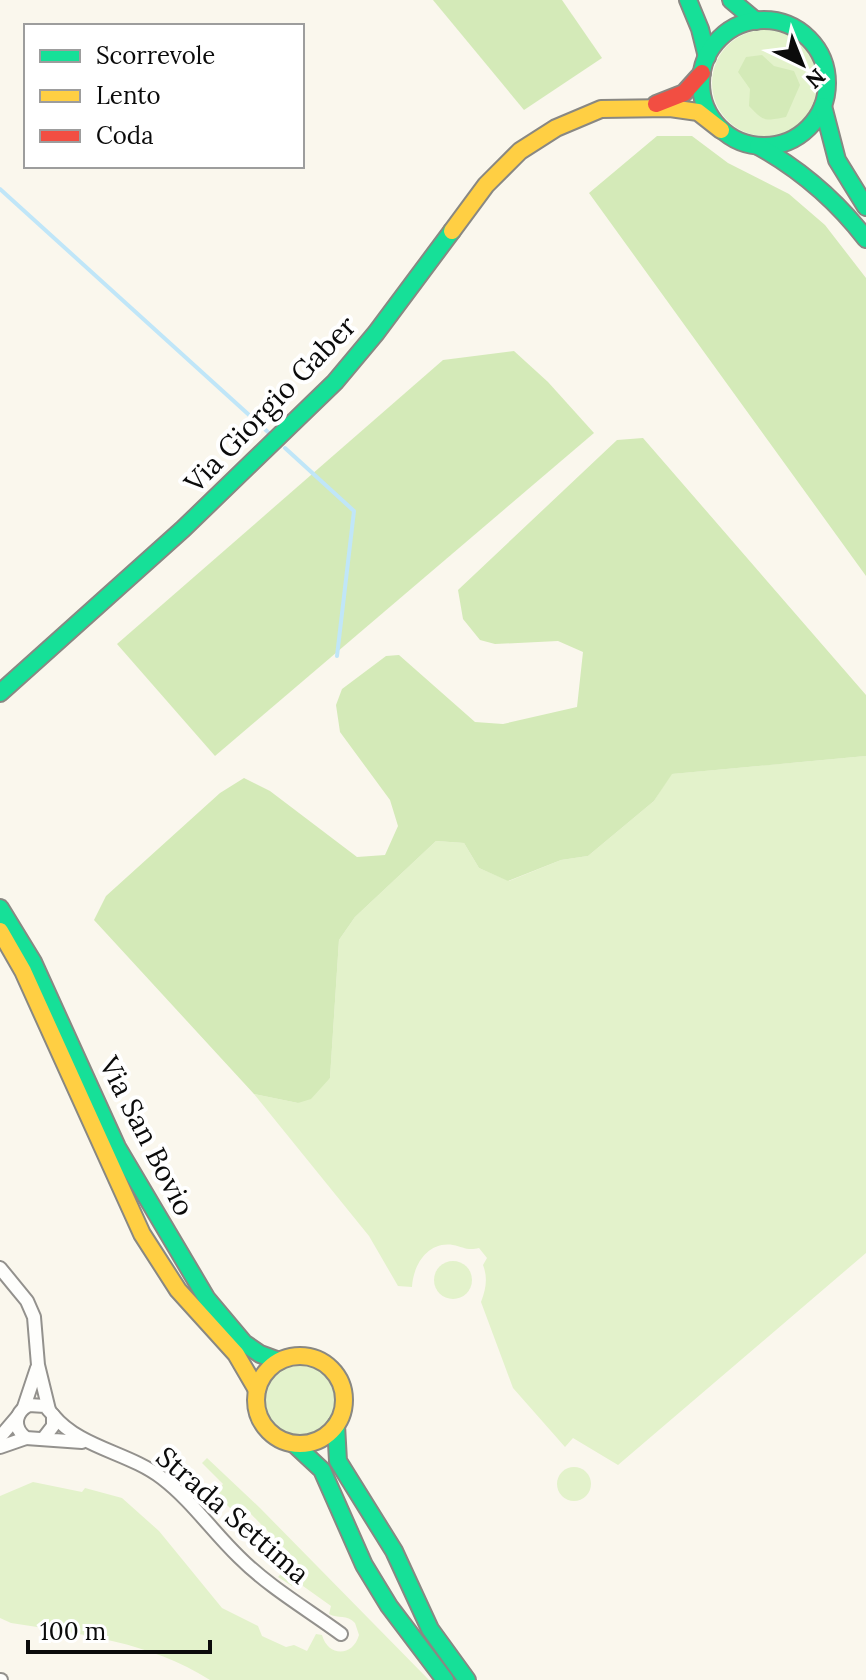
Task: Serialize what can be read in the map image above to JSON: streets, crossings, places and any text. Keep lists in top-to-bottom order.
{
  "streets": {
    "main road": ["Via Giorgio Gaber", "Via San Bovio"],
    "street": ["Strada Settima"]
  },
  "legend": ["Scorrevole", "Lento", "Coda"],
  "scale_bar": "100 m",
  "north": "bottom right"
}
